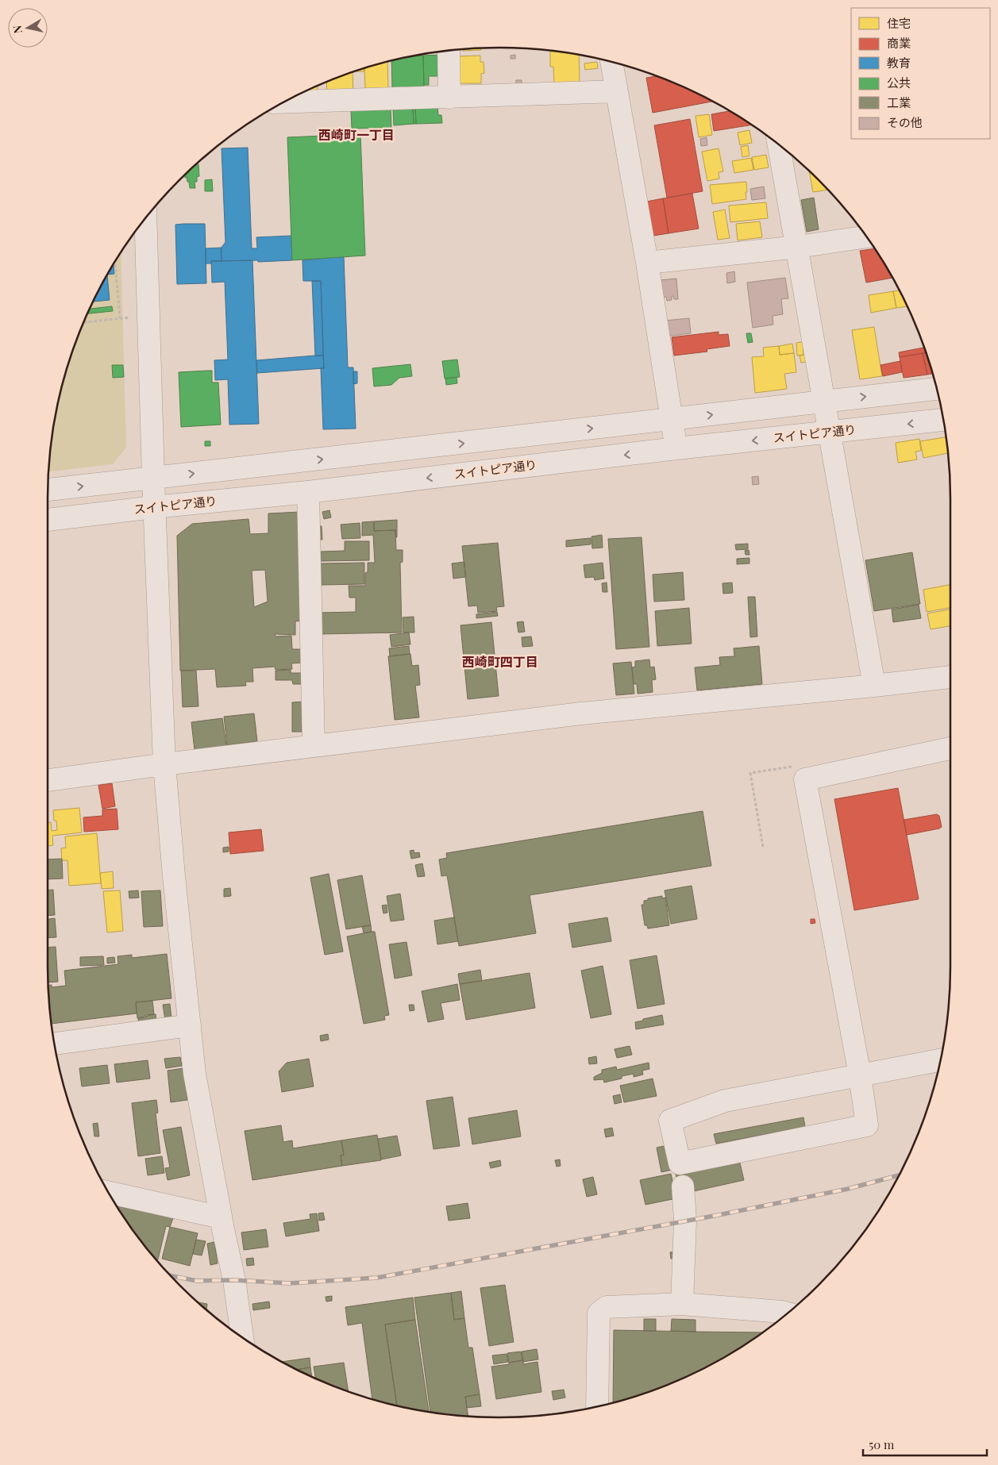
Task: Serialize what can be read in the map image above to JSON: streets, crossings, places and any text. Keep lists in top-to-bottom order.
{
  "streets": {
    "street": ["スイトピア通り"]
  },
  "districts": ["西崎町一丁目", "西崎町四丁目"],
  "legend": [
    "住宅",
    "商業",
    "教育",
    "公共",
    "工業",
    "その他"
  ],
  "scale_bar": "50 m",
  "north": "left"
}
